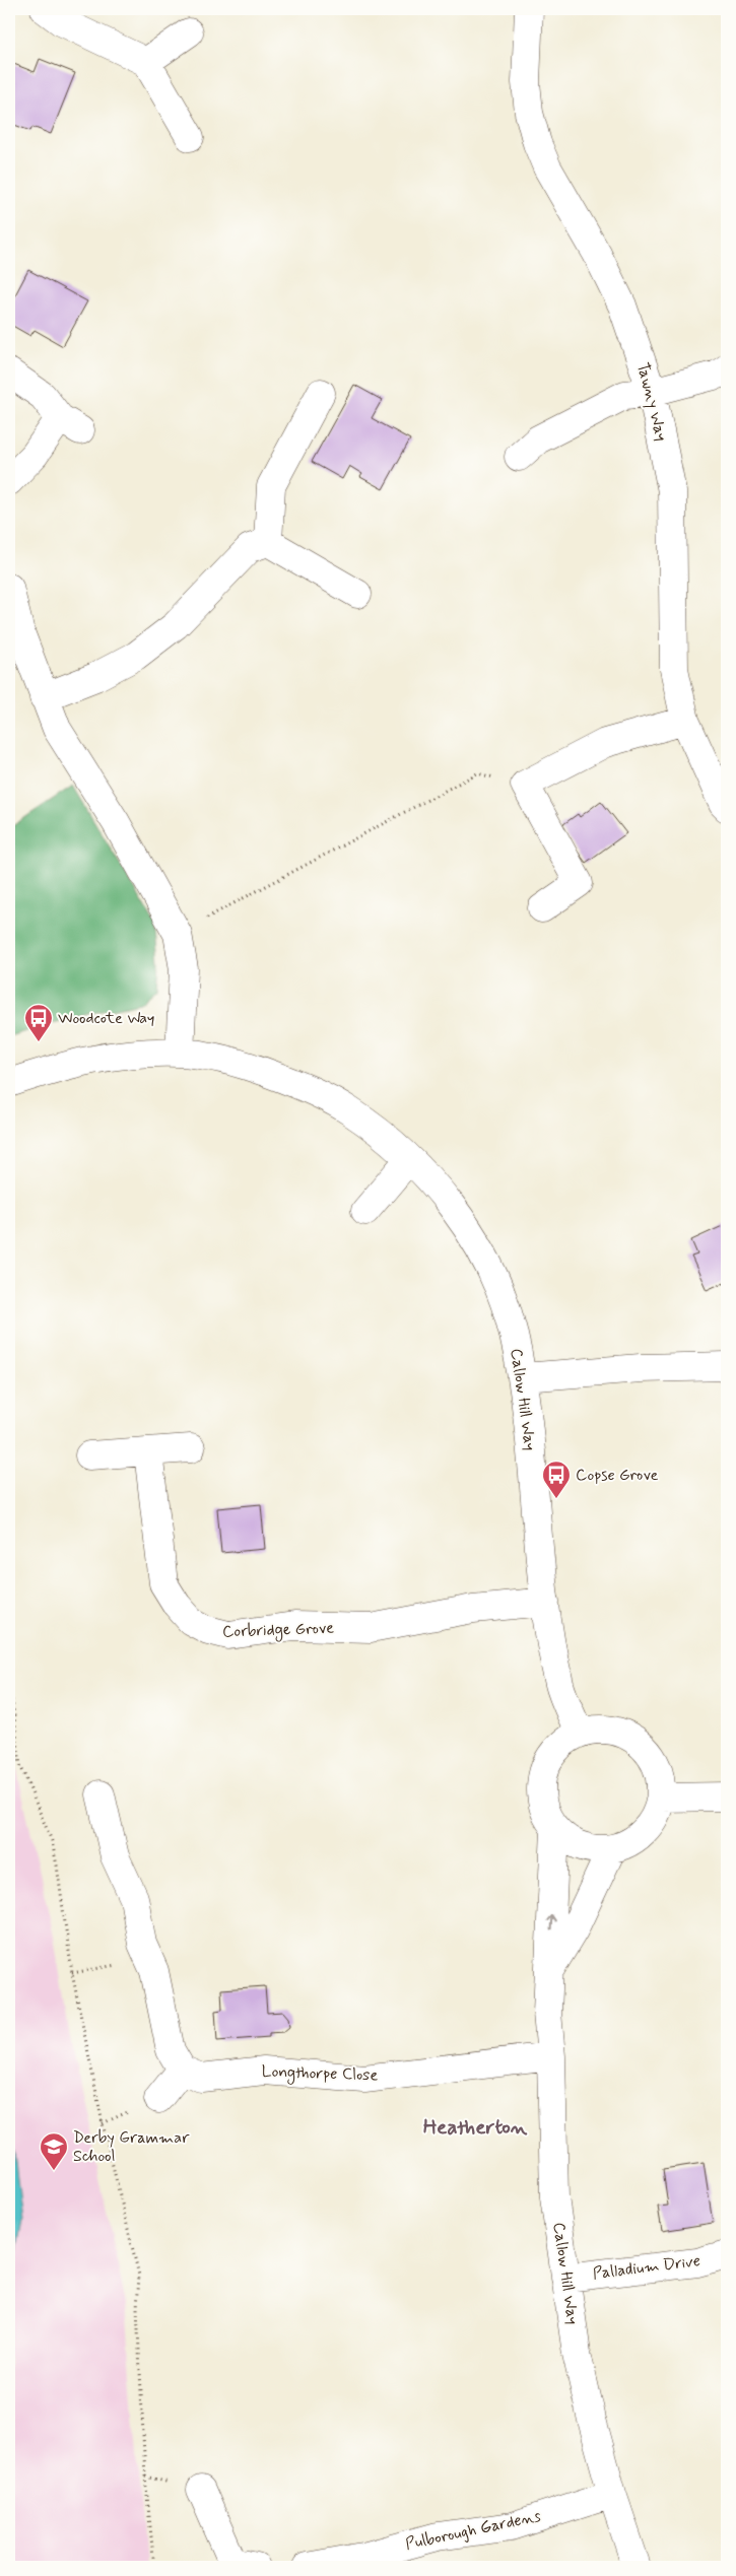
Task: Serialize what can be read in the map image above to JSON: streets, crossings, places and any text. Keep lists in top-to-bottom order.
{
  "streets": {
    "street": [
      "Tawny Way",
      "Callow Hill Way",
      "Corbridge Grove",
      "Longthorpe Close",
      "Palladium Drive",
      "Pulborough Gardens"
    ]
  },
  "crossings": [
    ["Callow Hill Way", "Corbridge Grove"],
    ["Callow Hill Way", "Longthorpe Close"],
    ["Callow Hill Way", "Palladium Drive"],
    ["Callow Hill Way", "Pulborough Gardens"]
  ],
  "districts": ["Heatherton"],
  "places": {
    "bus stop": ["Woodcote Way", "Copse Grove"],
    "school or university": ["Derby Grammar School"]
  }
}
